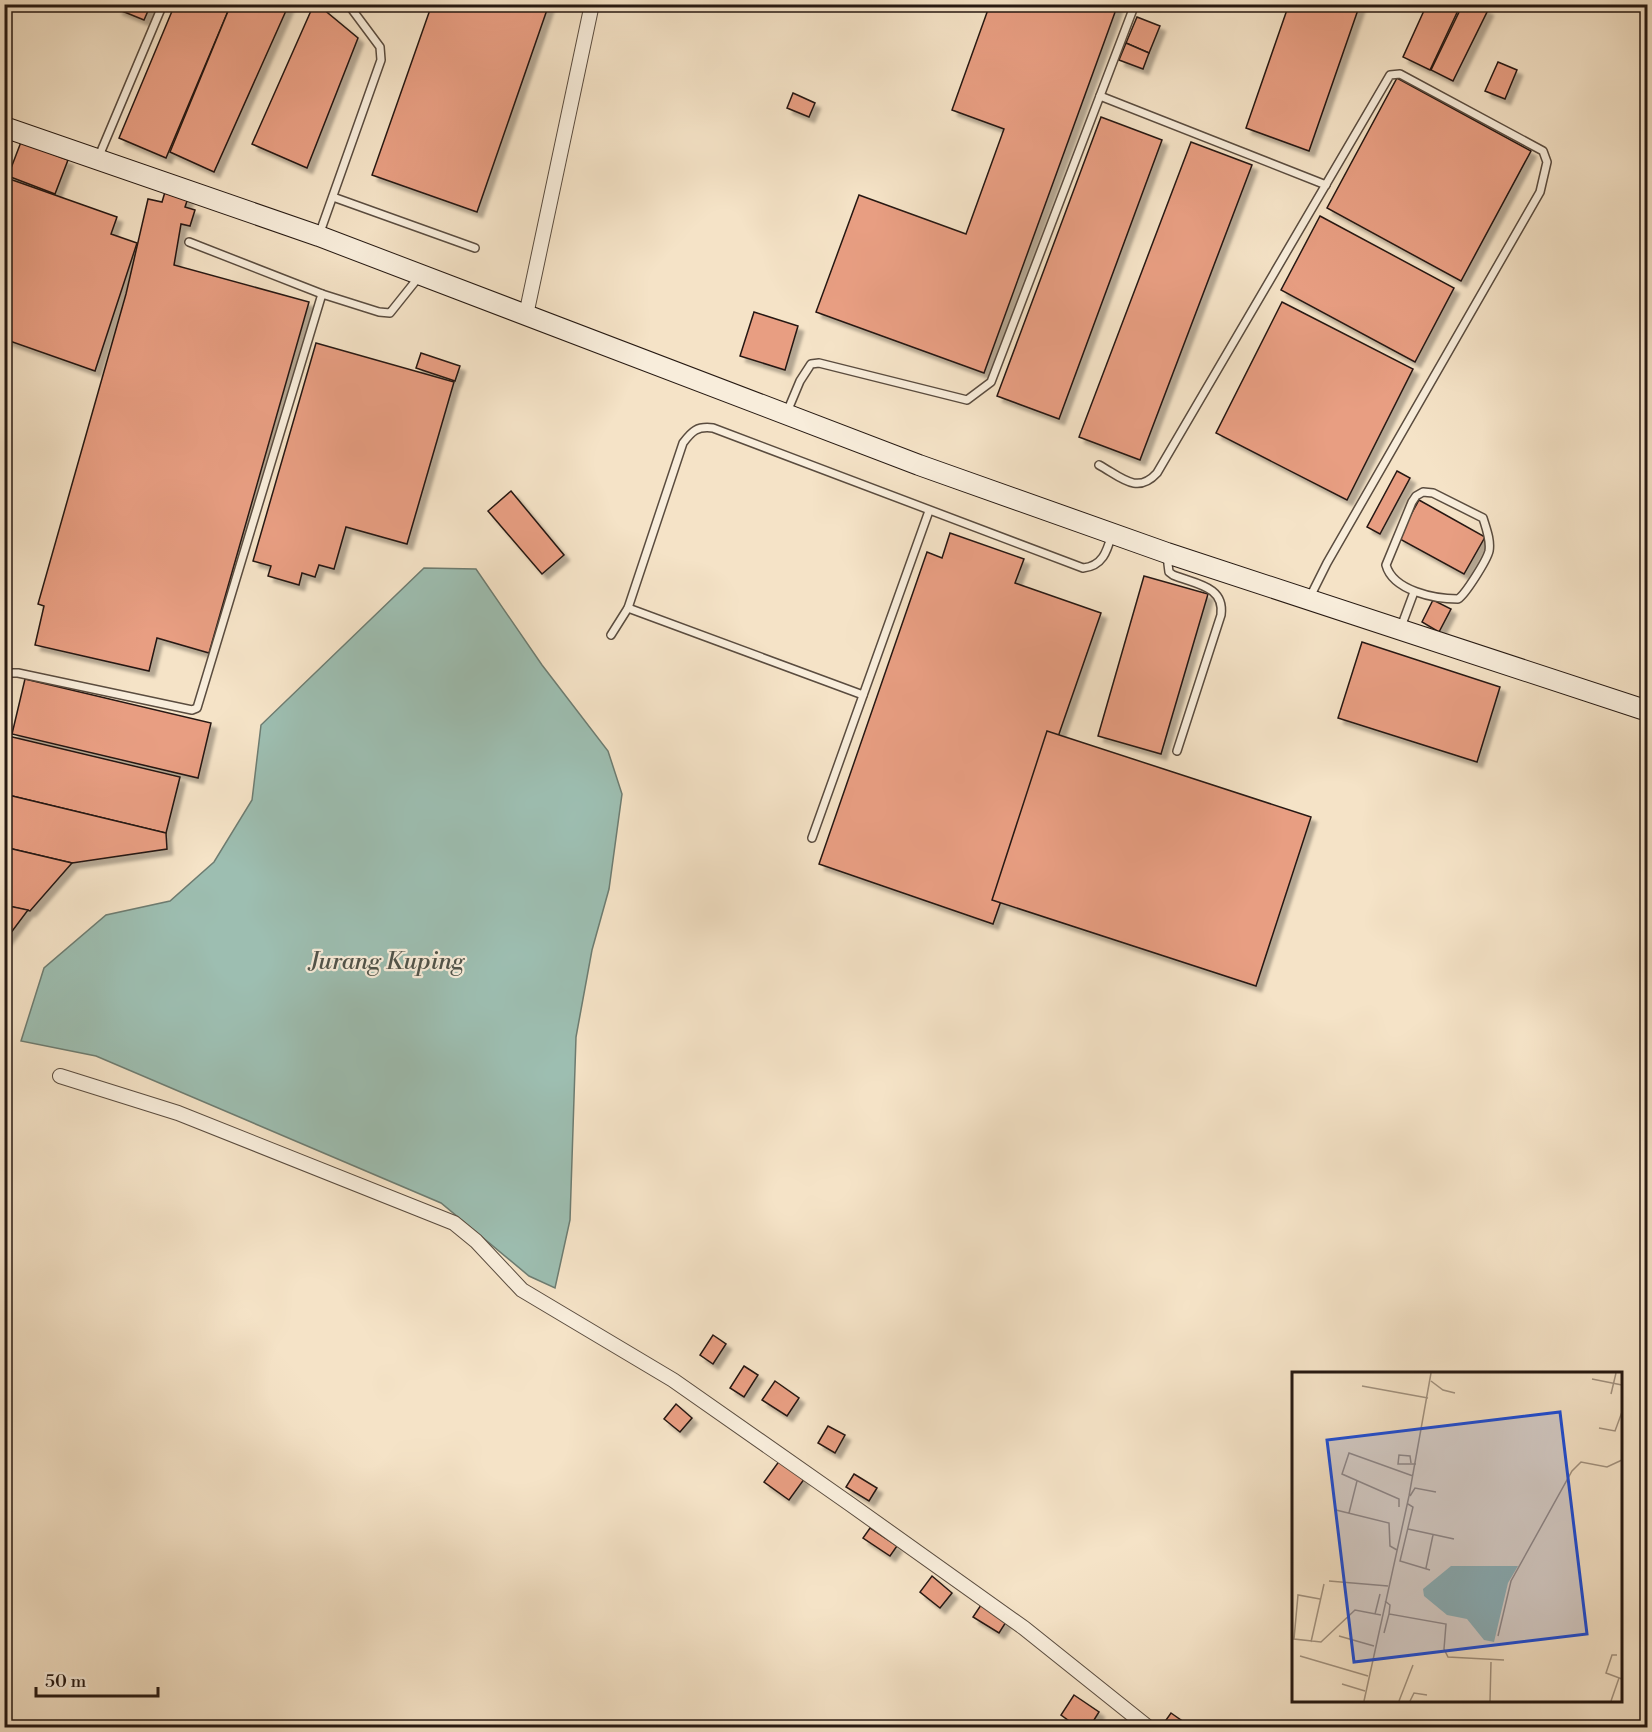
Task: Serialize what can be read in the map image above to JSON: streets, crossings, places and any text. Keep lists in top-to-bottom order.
{
  "water": ["Jurang Kuping"],
  "scale_bar": "50 m"
}
